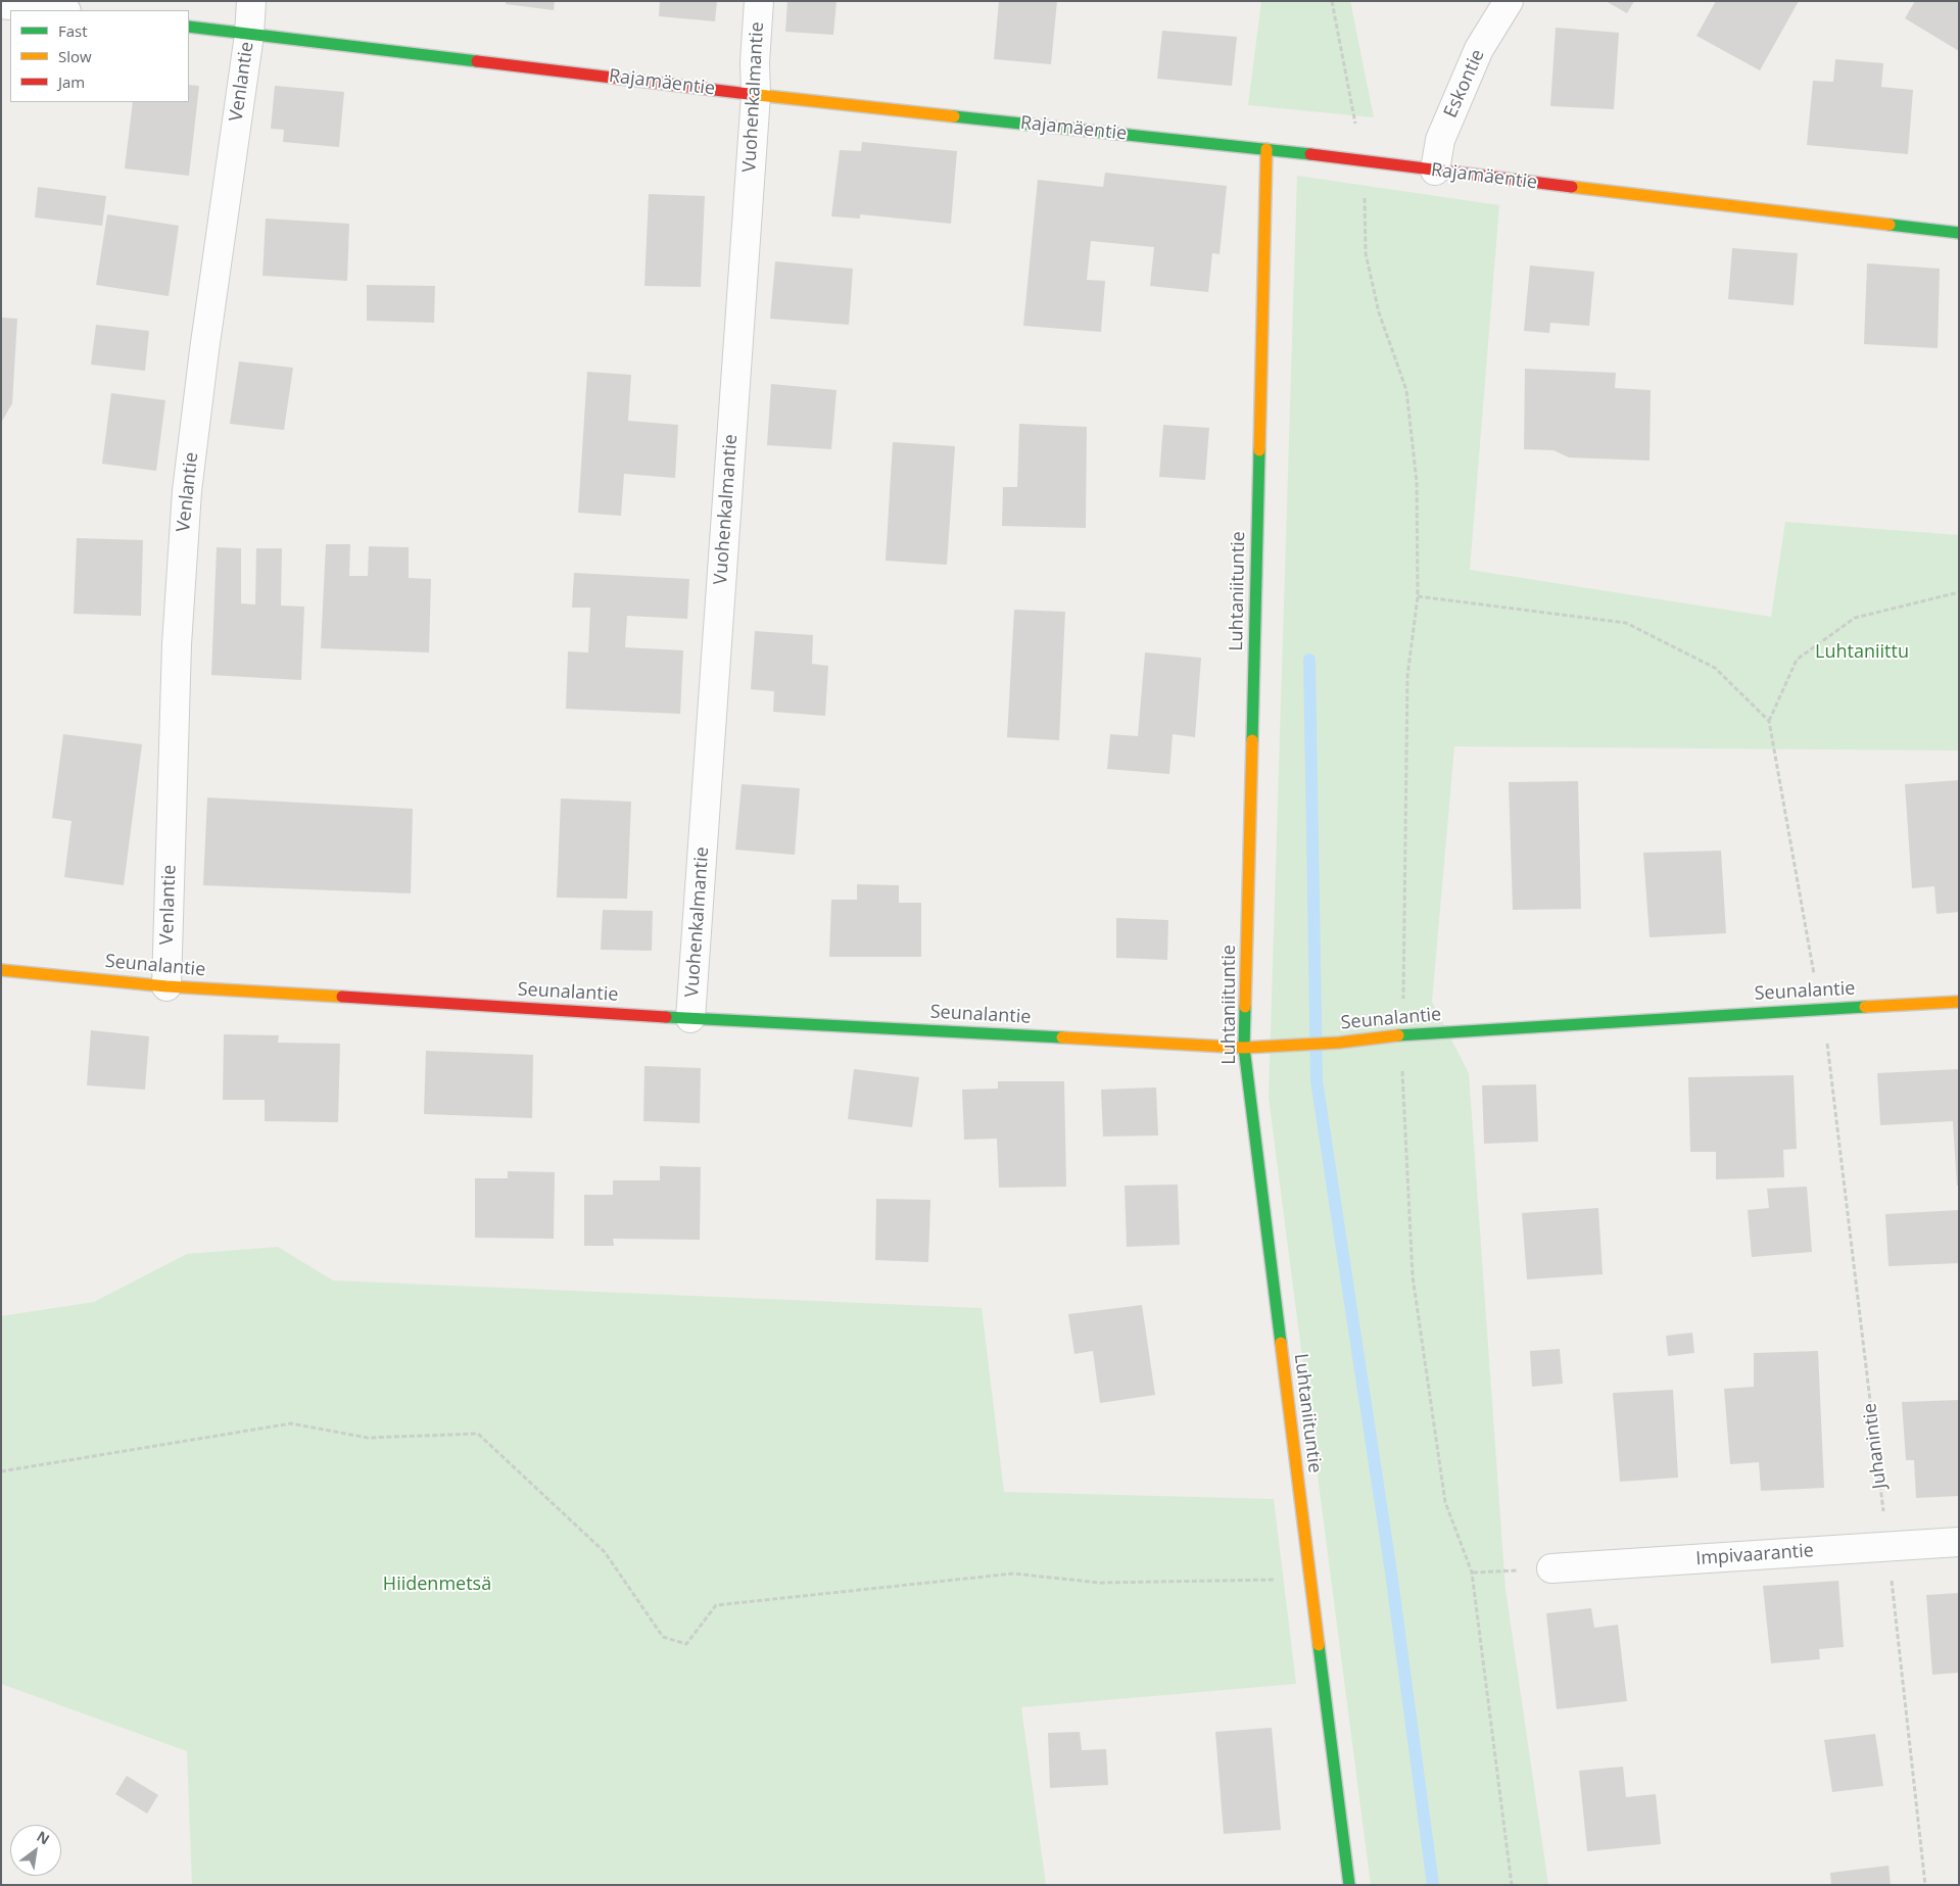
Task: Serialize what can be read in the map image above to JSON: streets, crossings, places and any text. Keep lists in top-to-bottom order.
{
  "streets": {
    "street": [
      "Venlantie",
      "Rajamäentie",
      "Eskontie",
      "Vuohenkalmantie",
      "Luhtaniituntie",
      "Seunalantie",
      "Impivaarantie"
    ],
    "path": ["Juhanintie"]
  },
  "crossings": [
    ["Venlantie", "Rajamäentie"],
    ["Venlantie", "Seunalantie"],
    ["Rajamäentie", "Eskontie"],
    ["Rajamäentie", "Vuohenkalmantie"],
    ["Rajamäentie", "Luhtaniituntie"],
    ["Vuohenkalmantie", "Seunalantie"],
    ["Luhtaniituntie", "Seunalantie"],
    ["Seunalantie", "Juhanintie"],
    ["Juhanintie", "Impivaarantie"]
  ],
  "parks": ["Luhtaniittu", "Hiidenmetsä"],
  "legend": ["Fast", "Slow", "Jam"],
  "north": "top right"
}
